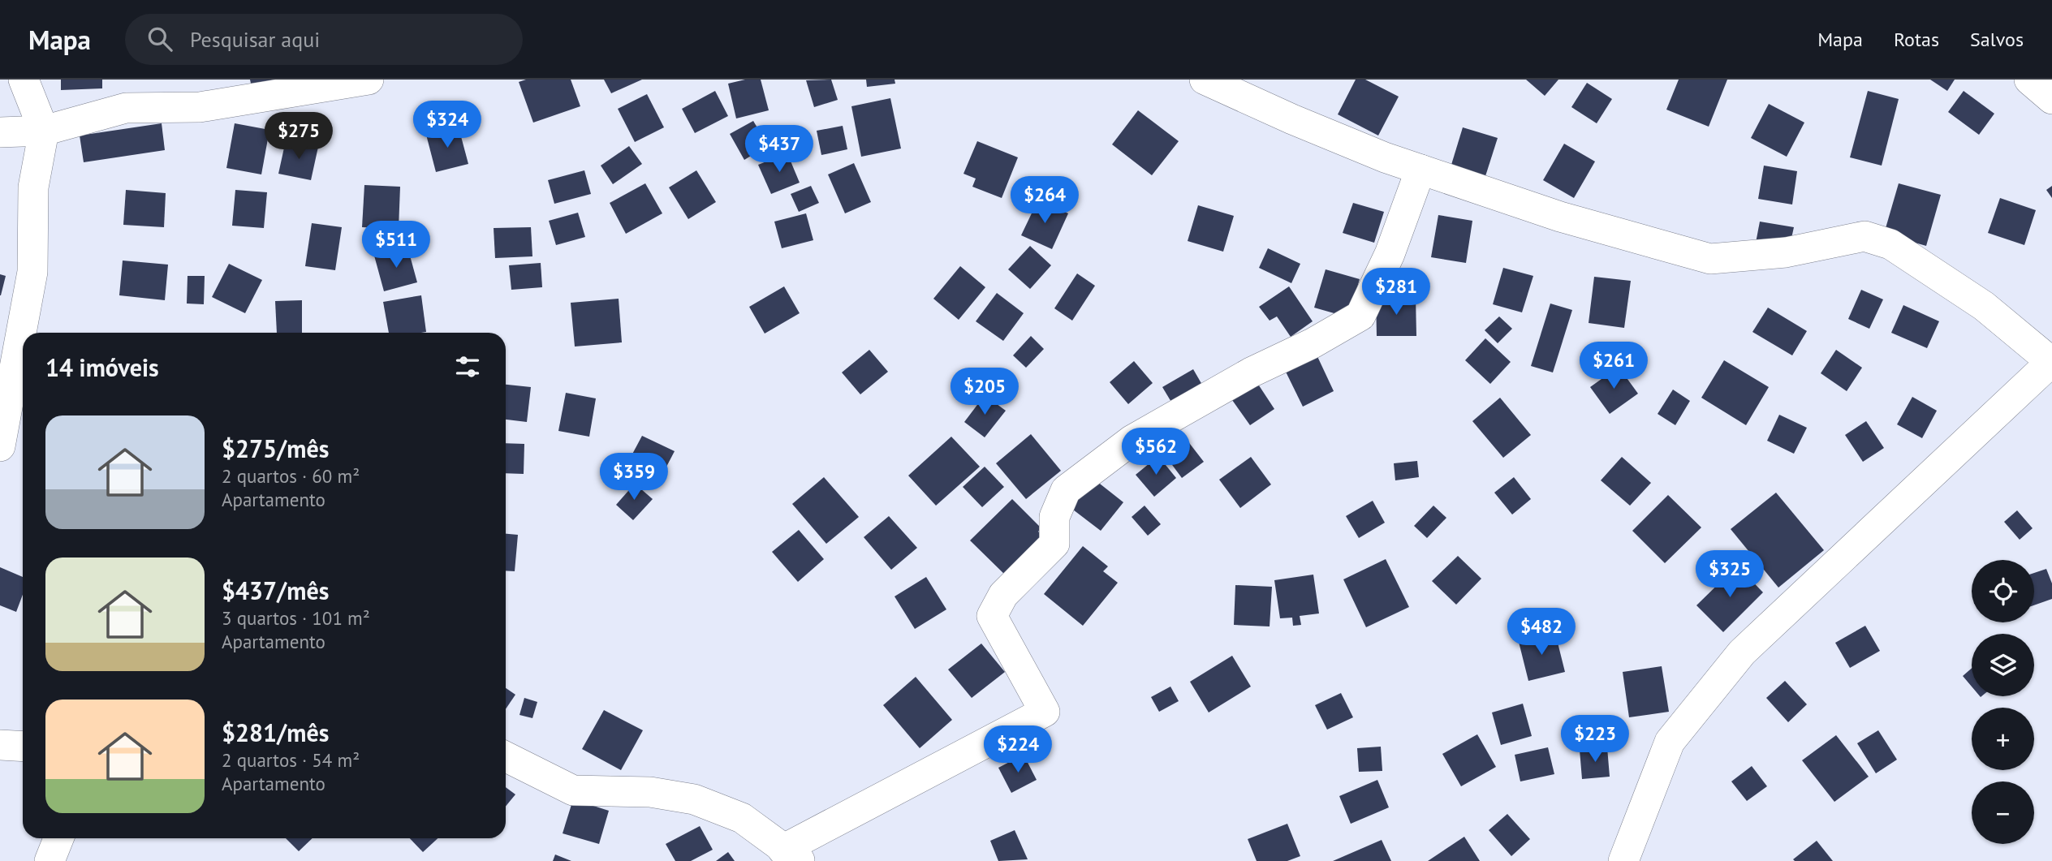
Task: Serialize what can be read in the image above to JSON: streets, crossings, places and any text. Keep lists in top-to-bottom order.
{
  "page": {
    "header": "Mapa",
    "search": "Pesquisar aqui",
    "nav": ["Mapa", "Rotas", "Salvos"],
    "price": [
      "$324",
      "$275",
      "$437",
      "$264",
      "$511",
      "$281",
      "$261",
      "$205",
      "$562",
      "$359",
      "$325",
      "$482",
      "$223",
      "$224"
    ],
    "heading": "14 imóveis",
    "list": [
      {
        "name": "$275/mês",
        "note": "2 quartos · 60 m² · Apartamento"
      },
      {
        "name": "$437/mês",
        "note": "3 quartos · 101 m² · Apartamento"
      },
      {
        "name": "$281/mês",
        "note": "2 quartos · 54 m² · Apartamento"
      }
    ],
    "map_buttons": ["+", "−"]
  }
}
